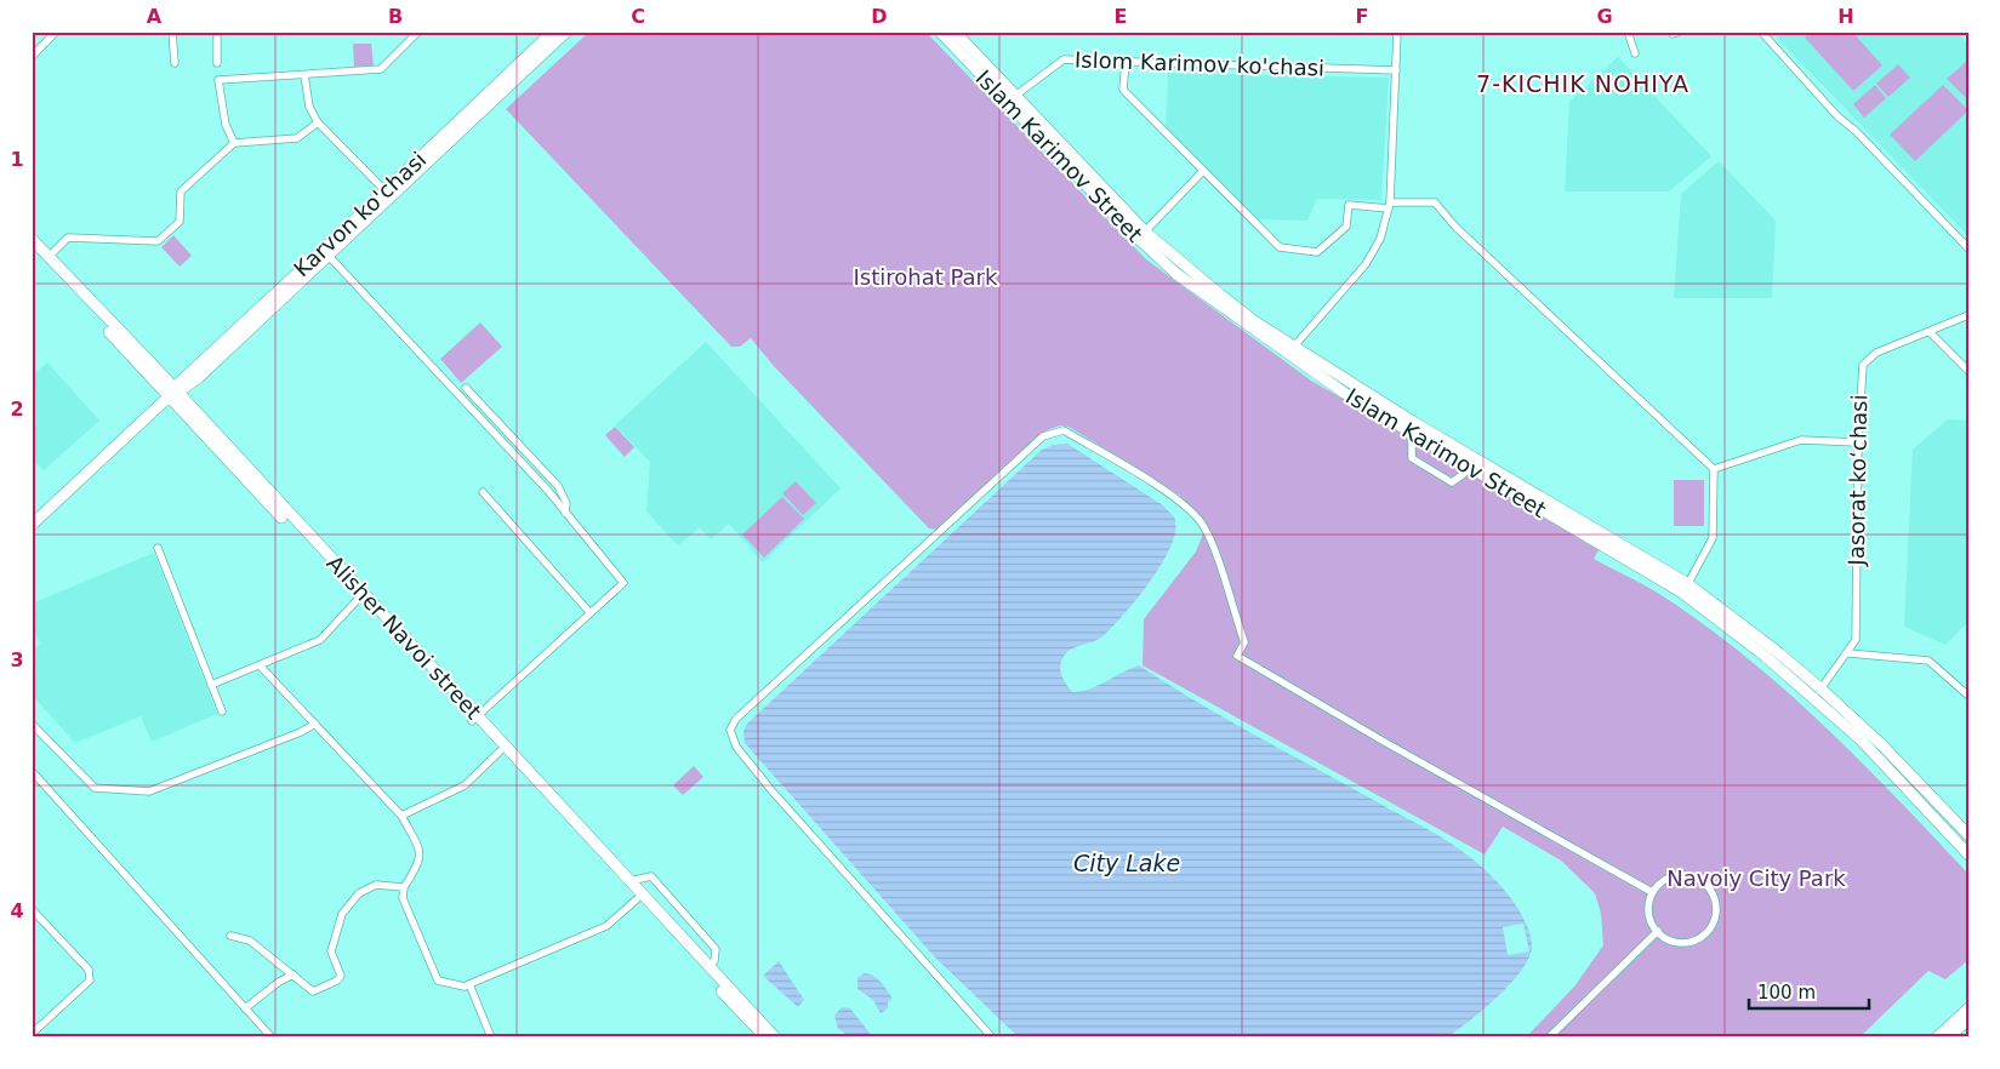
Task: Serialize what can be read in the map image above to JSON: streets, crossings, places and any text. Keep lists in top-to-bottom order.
{
  "streets": {
    "main road": ["Islam Karimov Street", "Karvon ko'chasi", "Alisher Navoi street"],
    "street": ["Islom Karimov ko'chasi", "Jasorat ko‘chasi"]
  },
  "crossings": [
    ["Islom Karimov ko'chasi", "Islam Karimov Street"],
    ["Islam Karimov Street", "Jasorat ko‘chasi"],
    ["Karvon ko'chasi", "Alisher Navoi street"]
  ],
  "districts": ["7-KICHIK NOHIYA"],
  "water": ["City Lake"],
  "parks": ["Istirohat Park", "Navoiy City Park"],
  "scale_bar": "100 m",
  "grid": {
    "columns": [
      "A",
      "B",
      "C",
      "D",
      "E",
      "F",
      "G",
      "H"
    ],
    "rows": [
      "1",
      "2",
      "3",
      "4"
    ]
  }
}
